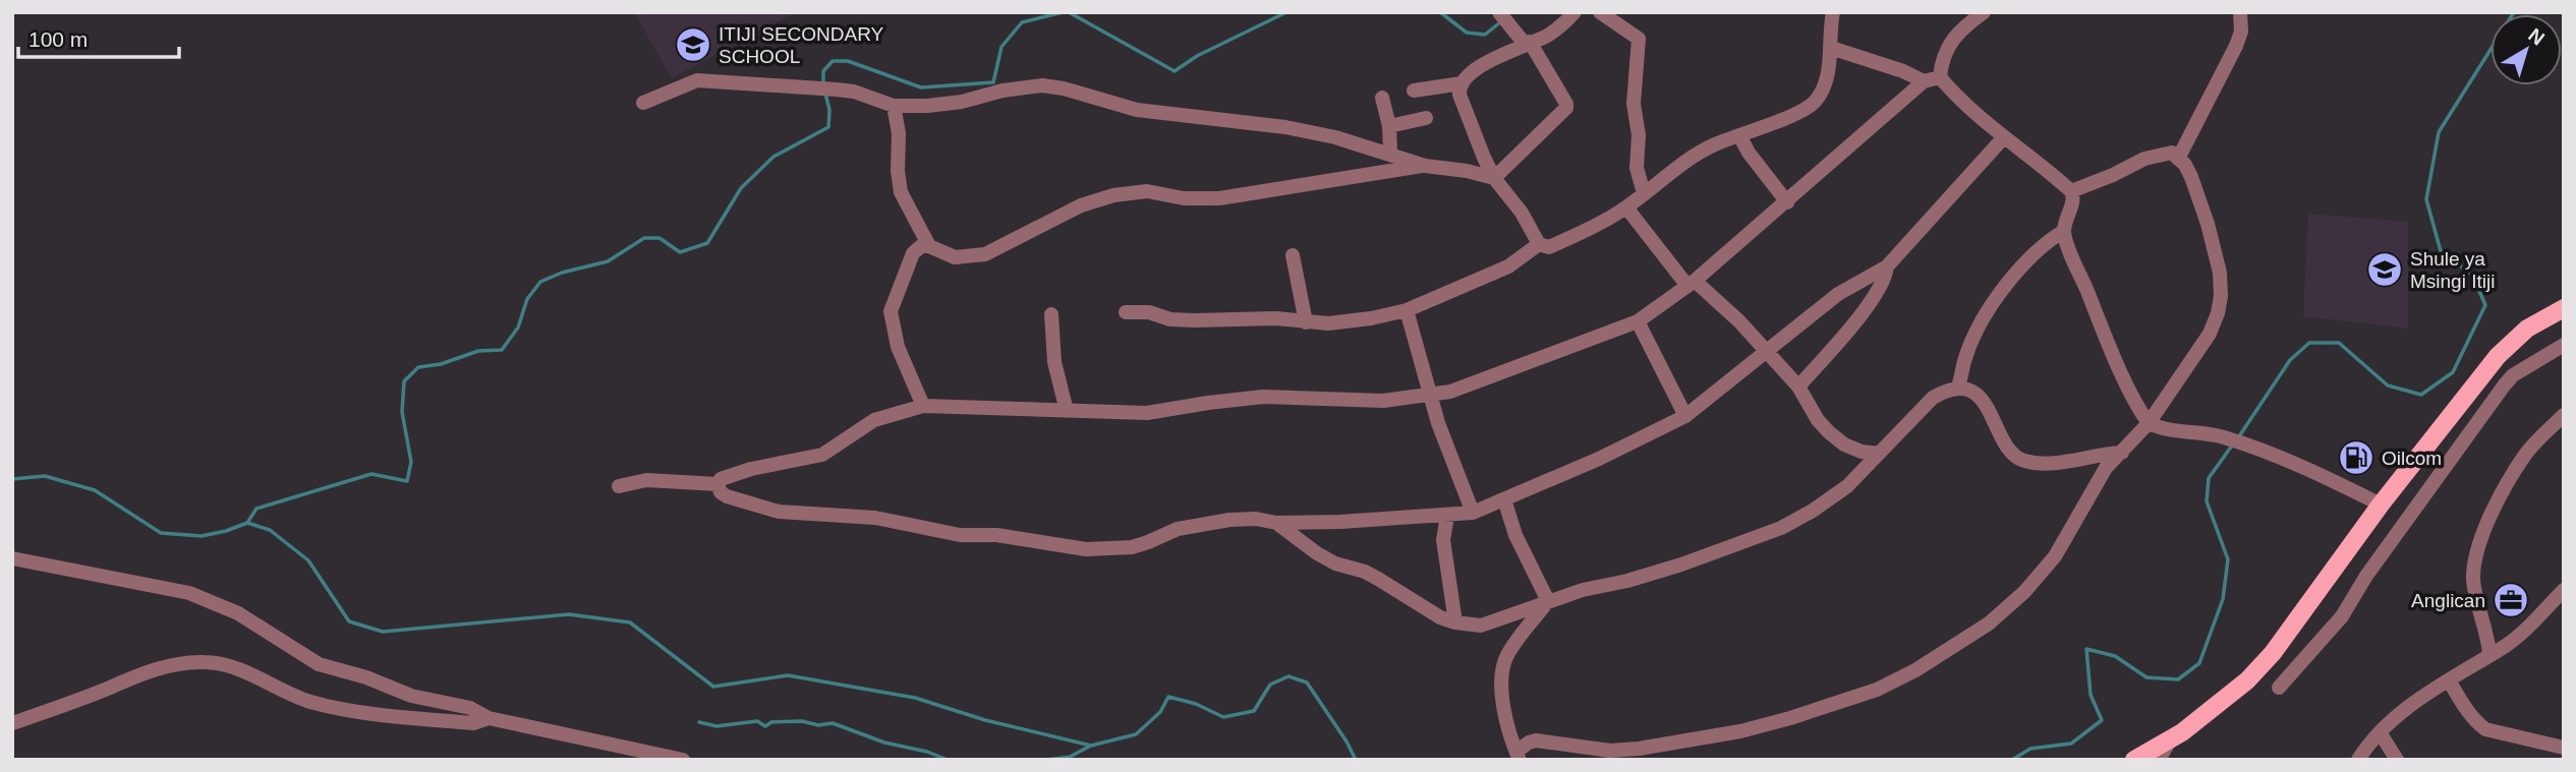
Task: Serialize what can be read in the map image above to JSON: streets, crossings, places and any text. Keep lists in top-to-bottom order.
{
  "places": {
    "school or university": ["ITIJI SECONDARY SCHOOL", "Shule ya Msingi Itiji"],
    "fuel station": ["Oilcom"],
    "office": ["Anglican"]
  },
  "scale_bar": "100 m",
  "north": "top right"
}
